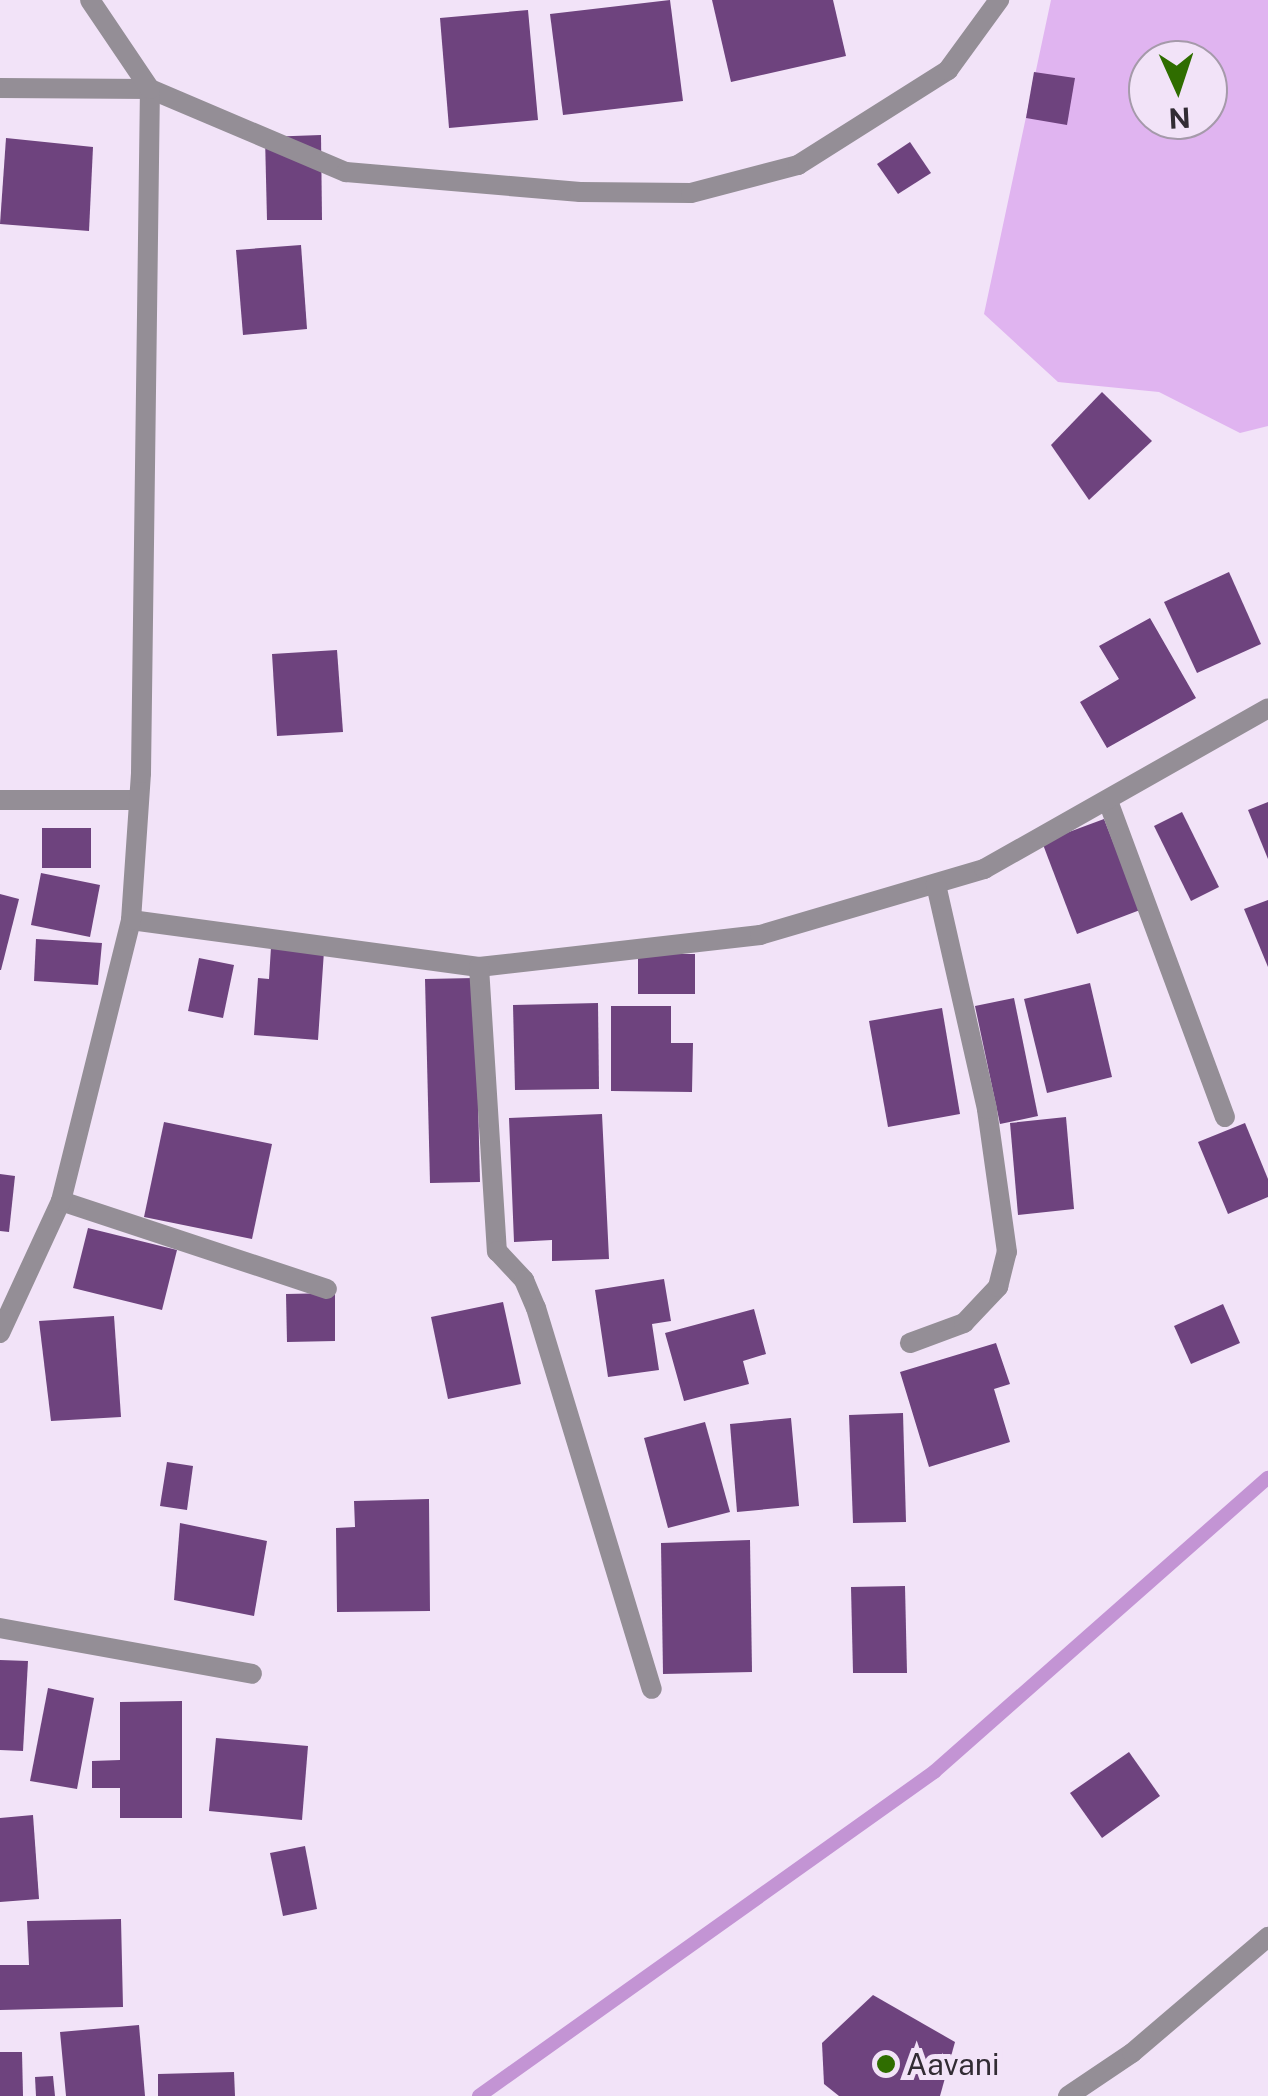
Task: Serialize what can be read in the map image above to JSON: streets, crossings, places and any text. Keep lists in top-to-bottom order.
{
  "places": ["Aavani"],
  "north": "bottom"
}
